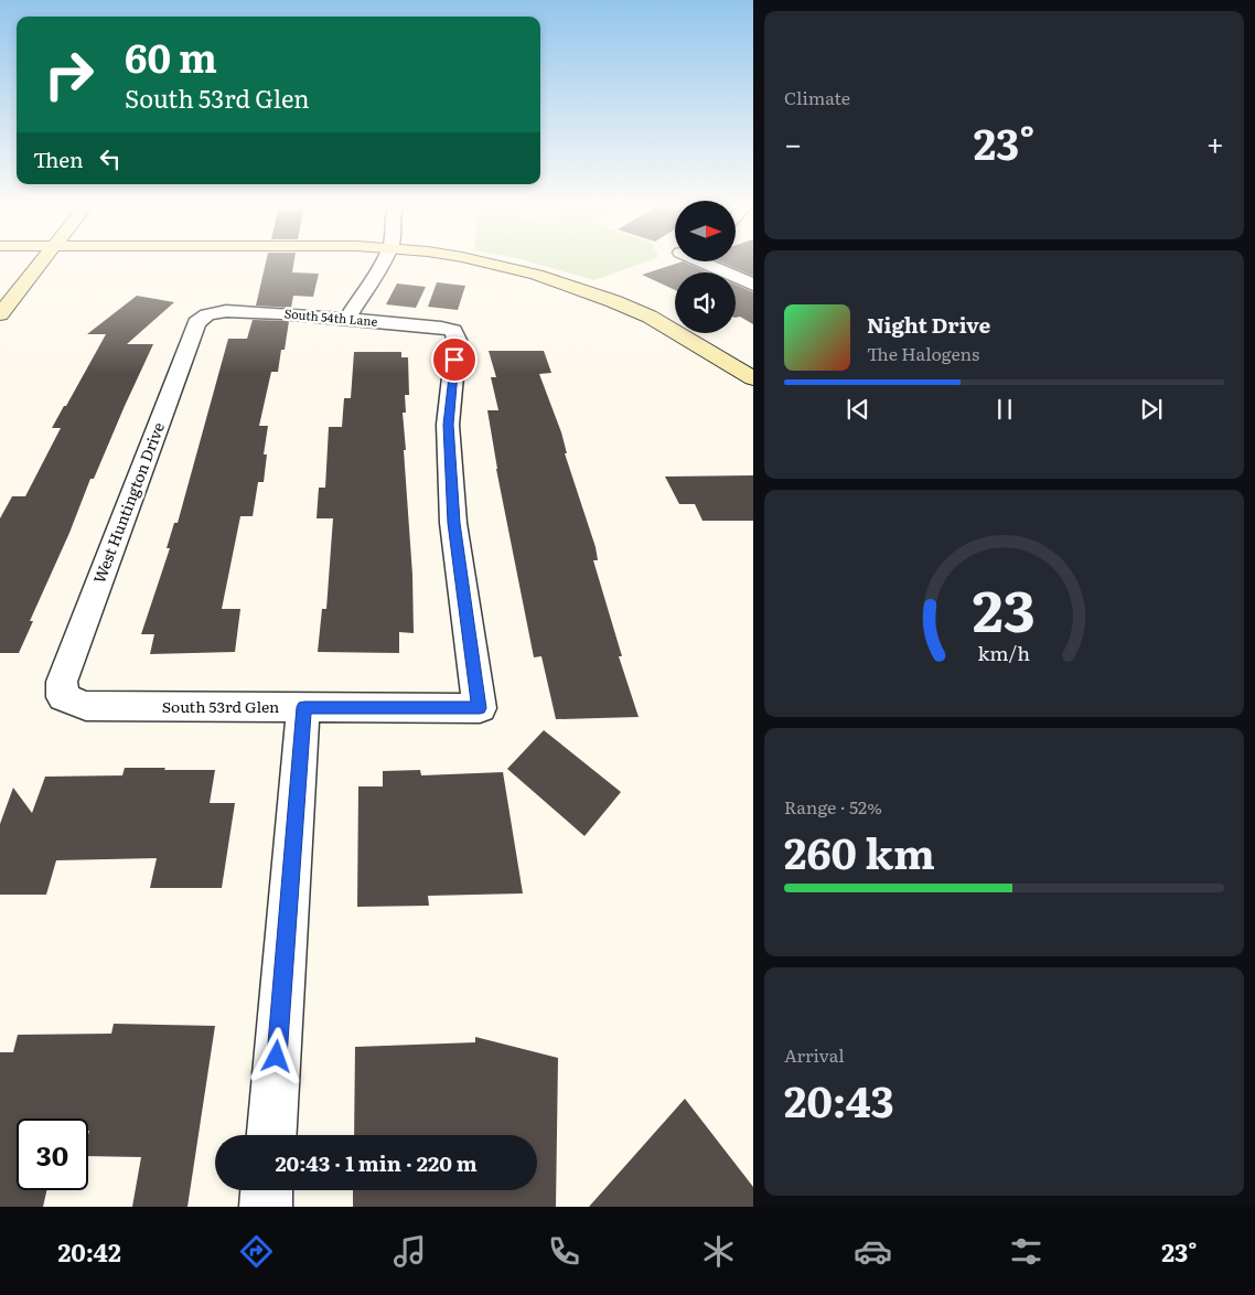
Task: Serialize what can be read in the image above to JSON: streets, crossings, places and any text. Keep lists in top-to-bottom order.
{
  "streets": {
    "street": ["South 54th Lane", "West Huntington Drive", "South 53rd Glen"]
  },
  "crossings": [
    ["South 54th Lane", "West Huntington Drive"],
    ["South 54th Lane", "South 53rd Glen"],
    ["West Huntington Drive", "South 53rd Glen"]
  ],
  "north": "right",
  "page": {
    "tile": [
      "Climate",
      ["Range · 52%", "260 km"],
      ["Arrival", "20:43"]
    ],
    "turn": ["60 m", "South 53rd Glen"],
    "heat": ["−", "23°", "+"],
    "then": "Then",
    "song": ["Night Drive", "The Halogens"],
    "limit": "30",
    "trip": "20:43 · 1 min · 220 m",
    "tabs": ["20:42", "23°"],
    "gauge": ["23", "km/h"]
  }
}
